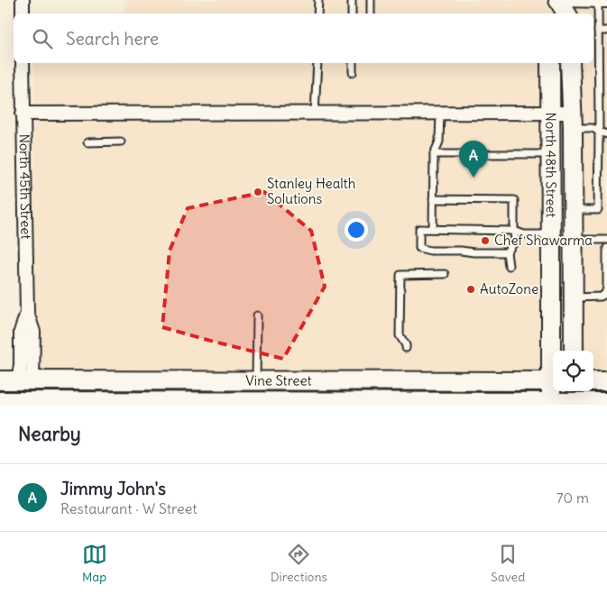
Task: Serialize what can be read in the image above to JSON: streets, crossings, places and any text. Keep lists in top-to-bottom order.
{
  "streets": {
    "main road": ["North 48th Street", "North 45th Street", "Vine Street"]
  },
  "crossings": [
    ["North 48th Street", "Vine Street"],
    ["North 45th Street", "Vine Street"]
  ],
  "places": ["Stanley Health Solutions", "Chef Shawarma", "AutoZone"],
  "page": {
    "search": "Search here",
    "pins": "A",
    "heading": "Nearby",
    "list": [
      {
        "mark": "A",
        "name": "Jimmy John's",
        "note": "Restaurant · W Street",
        "value": "70 m"
      }
    ],
    "nav": ["Map", "Directions", "Saved"]
  }
}
